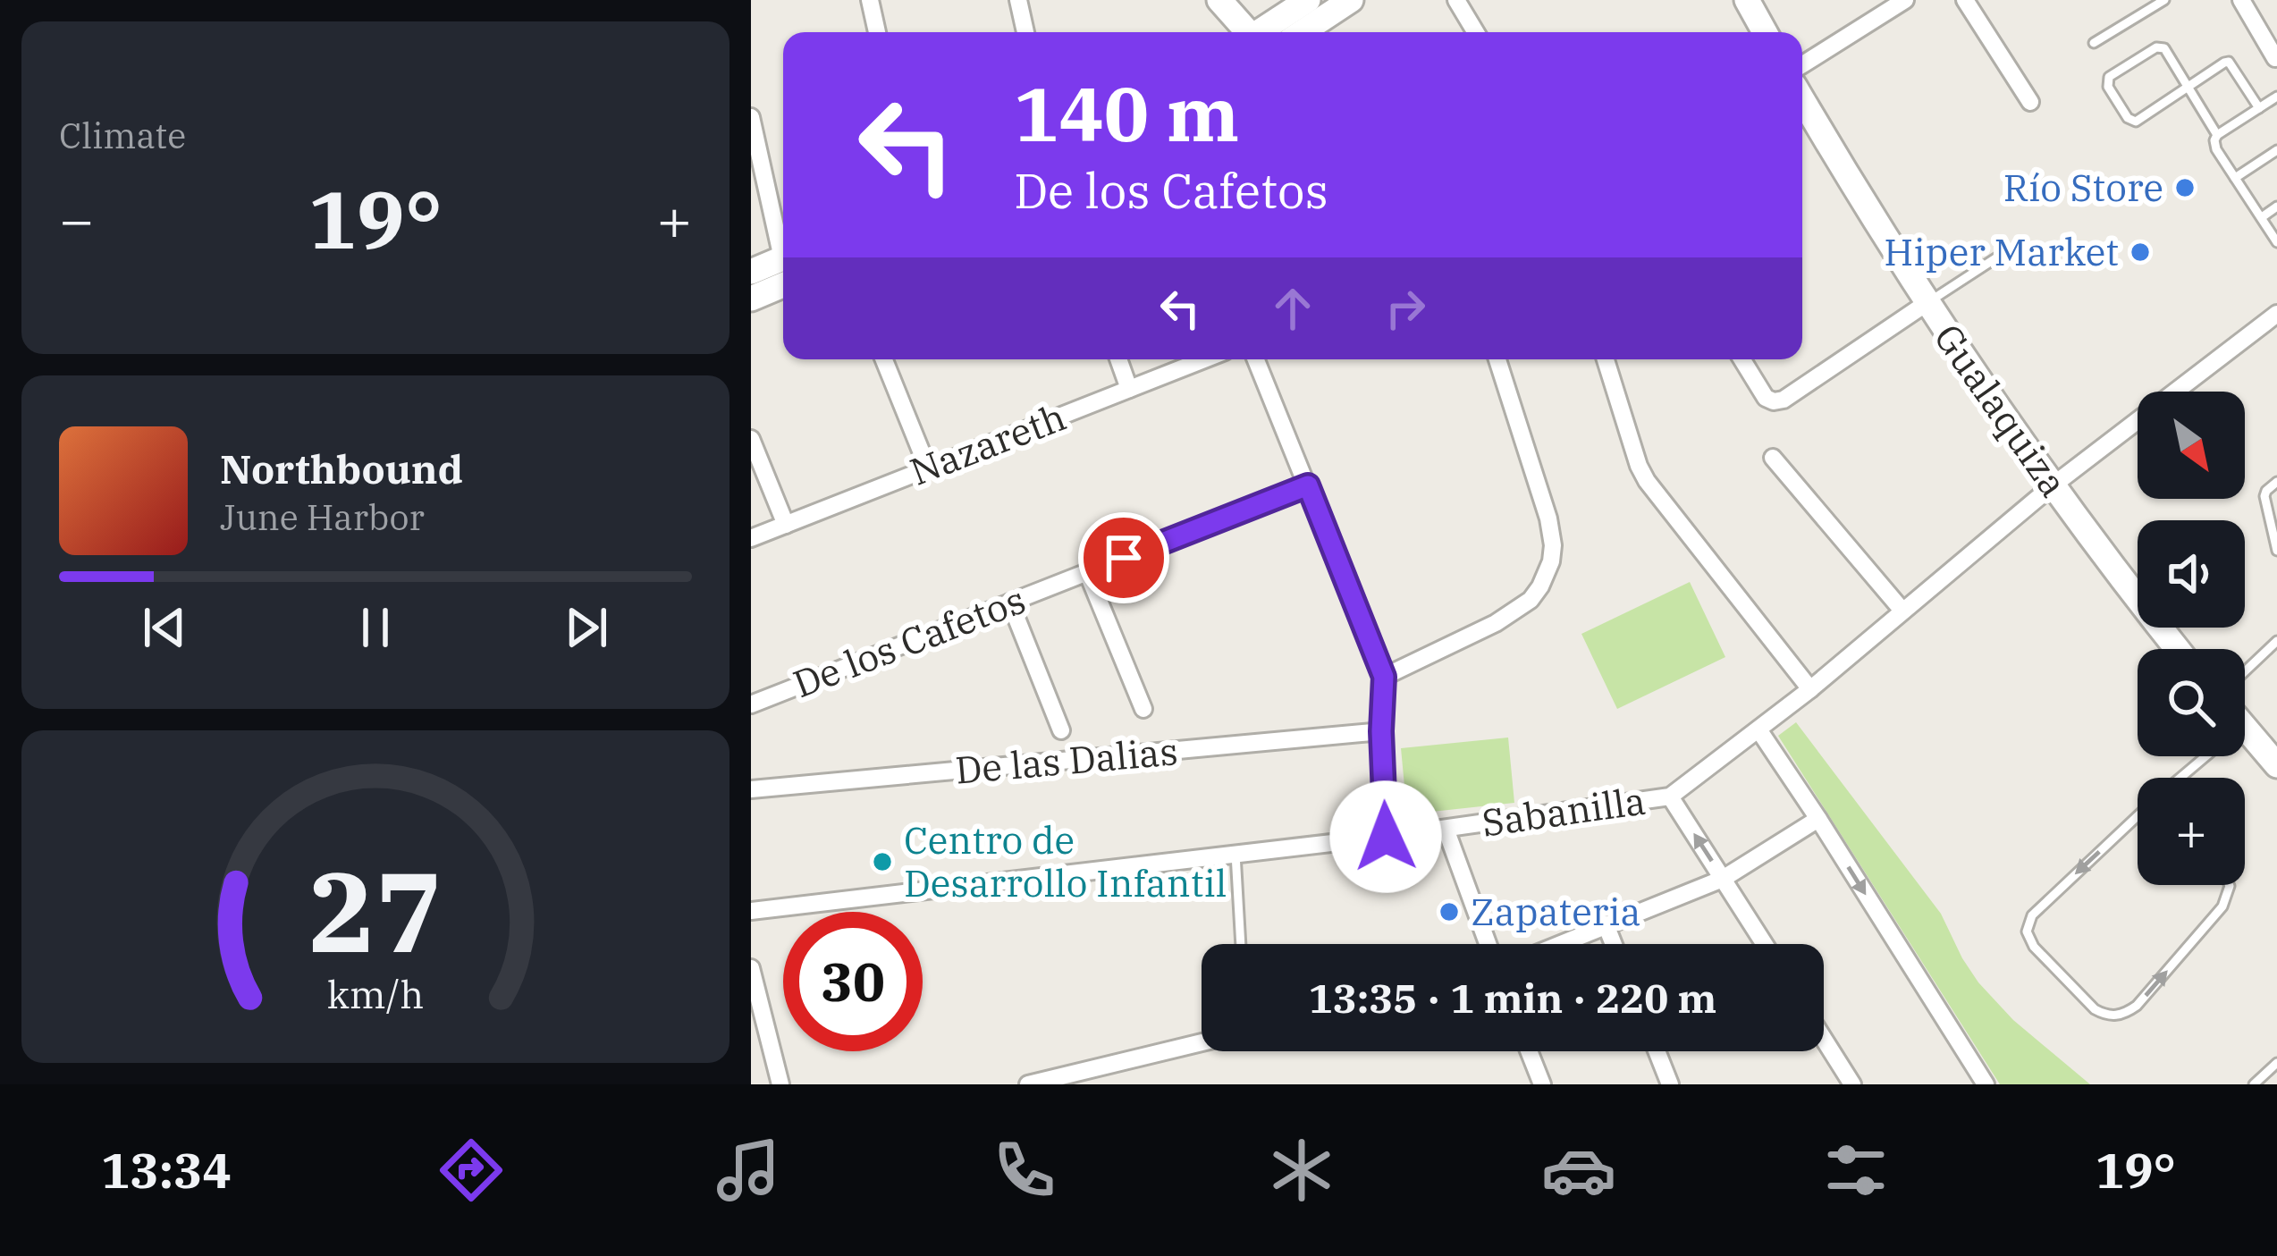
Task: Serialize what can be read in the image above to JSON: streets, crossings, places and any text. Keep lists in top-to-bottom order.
{
  "streets": {
    "street": [
      "Gualaquiza",
      "Nazareth",
      "De los Cafetos",
      "De las Dalias",
      "Sabanilla"
    ]
  },
  "crossings": [
    ["Gualaquiza", "Sabanilla"]
  ],
  "places": [
    "Río Store",
    "Hiper Market",
    "Centro de Desarrollo Infantil",
    "Zapateria"
  ],
  "north": "bottom right",
  "page": {
    "tile": "Climate",
    "turn": ["140 m", "De los Cafetos"],
    "heat": ["−", "19°", "+"],
    "map_buttons": "+",
    "song": ["Northbound", "June Harbor"],
    "limit": "30",
    "trip": "13:35 · 1 min · 220 m",
    "tabs": ["13:34", "19°"],
    "gauge": ["27", "km/h"]
  }
}
